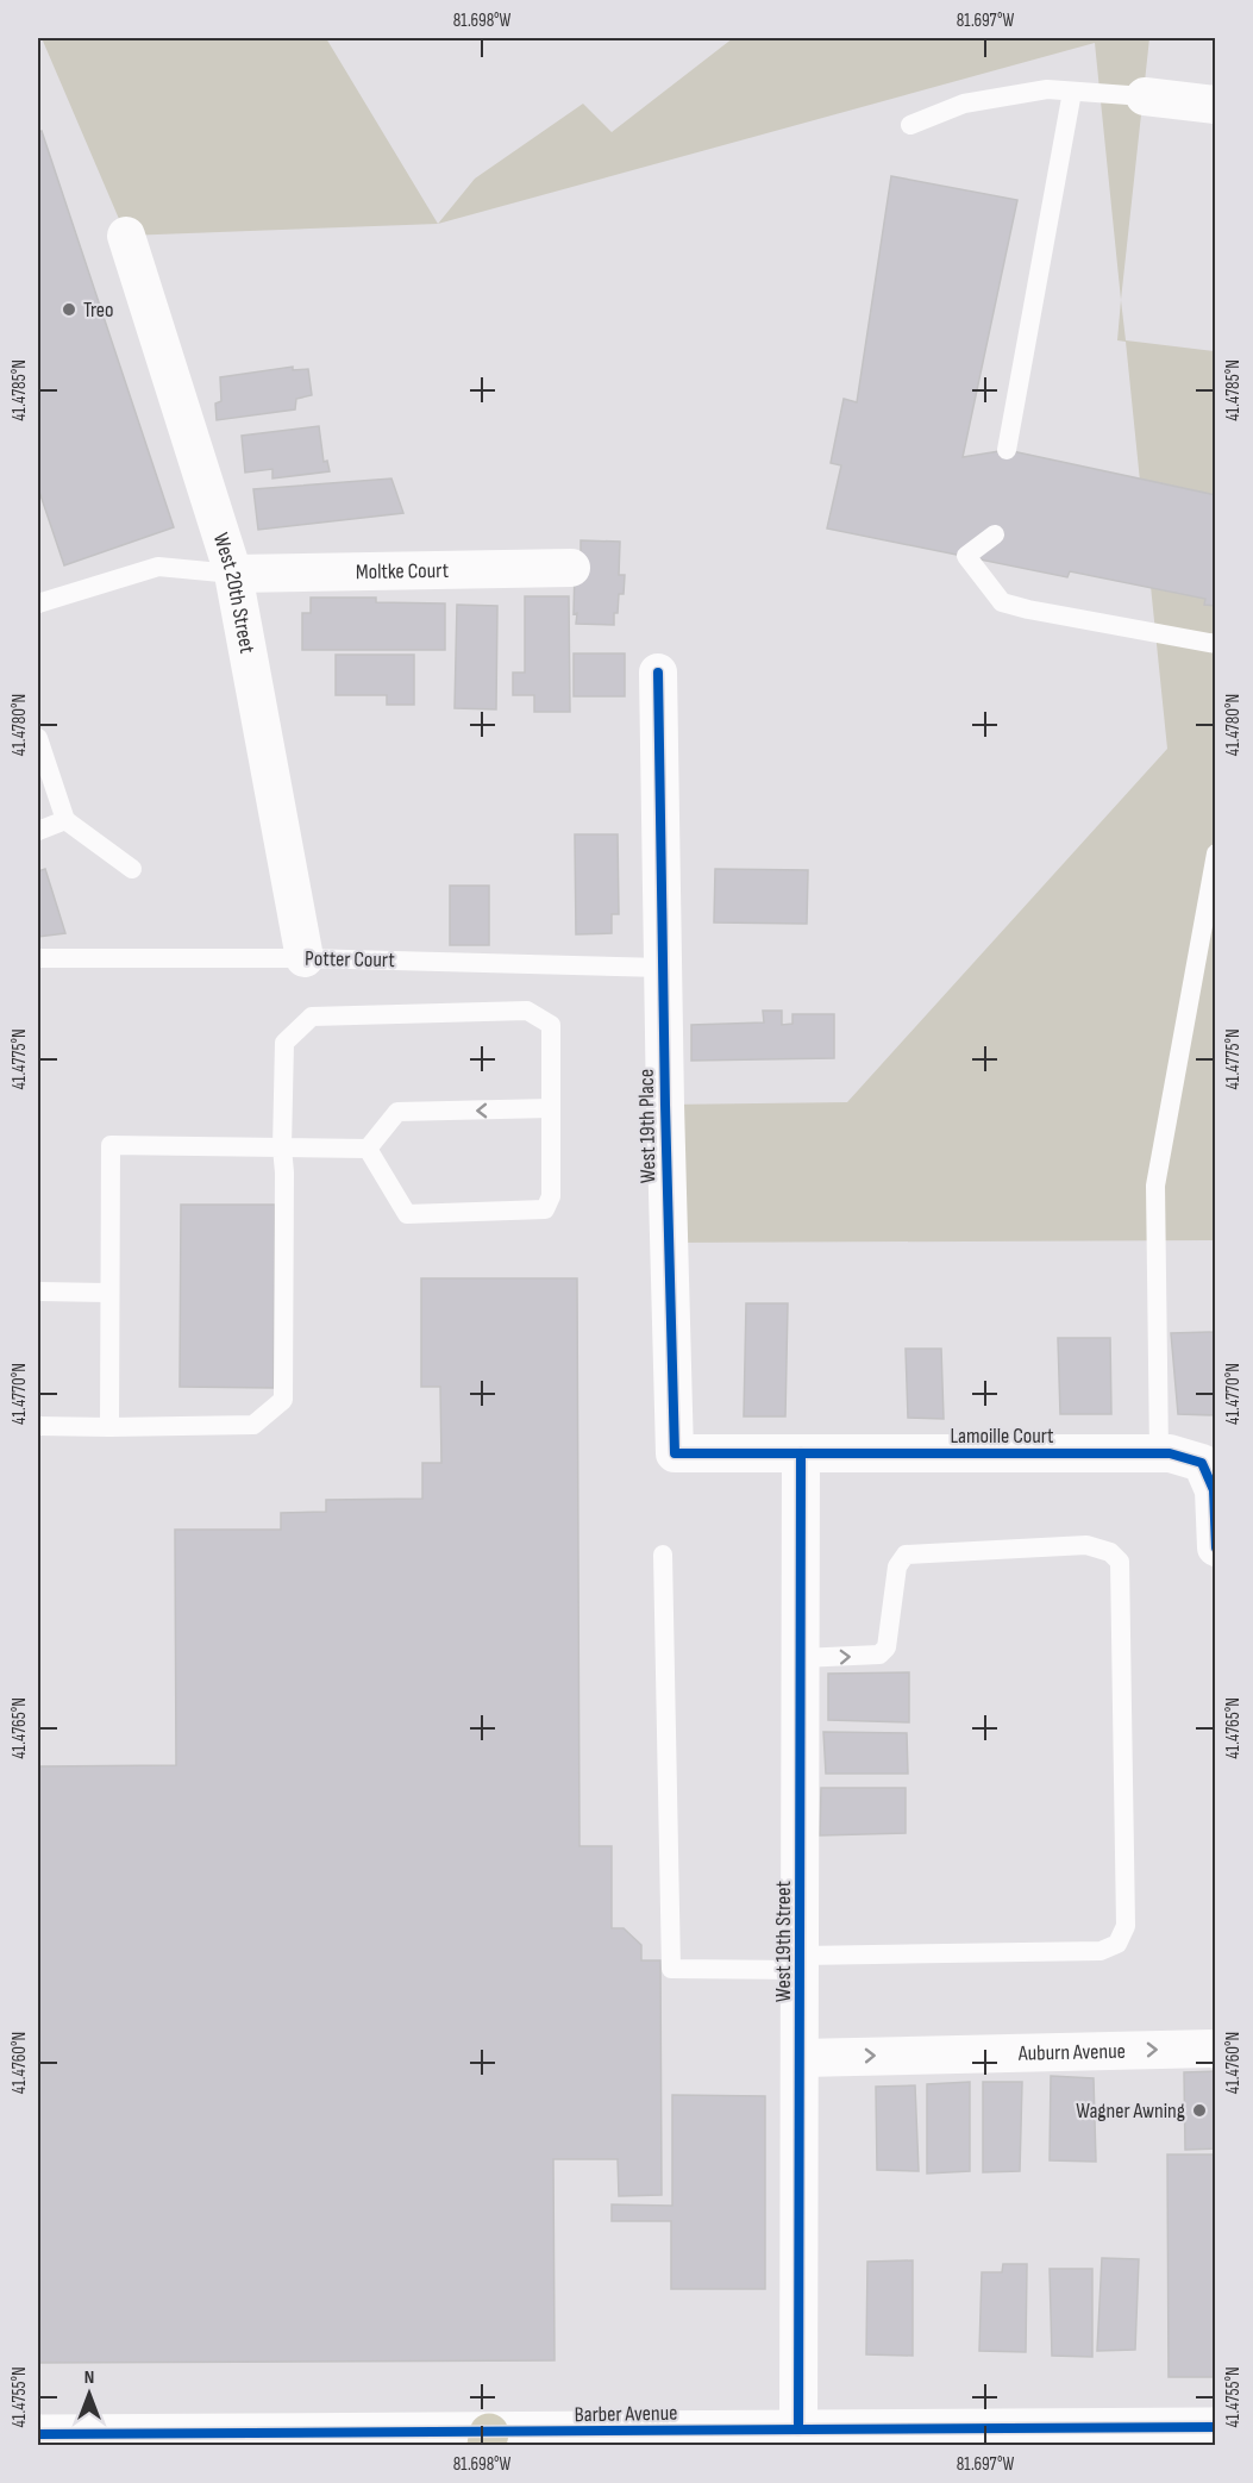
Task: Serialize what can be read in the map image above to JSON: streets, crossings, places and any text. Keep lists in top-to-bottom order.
{
  "streets": {
    "street": [
      "Moltke Court",
      "West 20th Street",
      "West 19th Place",
      "Lamoille Court",
      "West 19th Street",
      "Auburn Avenue",
      "Barber Avenue"
    ],
    "lane": ["Potter Court"]
  },
  "crossings": [
    ["Moltke Court", "West 20th Street"],
    ["West 20th Street", "Potter Court"],
    ["Potter Court", "West 19th Place"],
    ["West 19th Place", "Lamoille Court"],
    ["West 19th Place", "West 19th Street"],
    ["Lamoille Court", "West 19th Street"],
    ["West 19th Street", "Auburn Avenue"],
    ["West 19th Street", "Barber Avenue"]
  ],
  "one_way": ["Auburn Avenue"],
  "places": ["Treo", "Wagner Awning"],
  "north": "top",
  "coordinates": [
    "81.698°W",
    "81.697°W",
    "41.4785°N",
    "41.4780°N",
    "41.4775°N",
    "41.4770°N",
    "41.4765°N",
    "41.4760°N",
    "41.4755°N"
  ]
}
